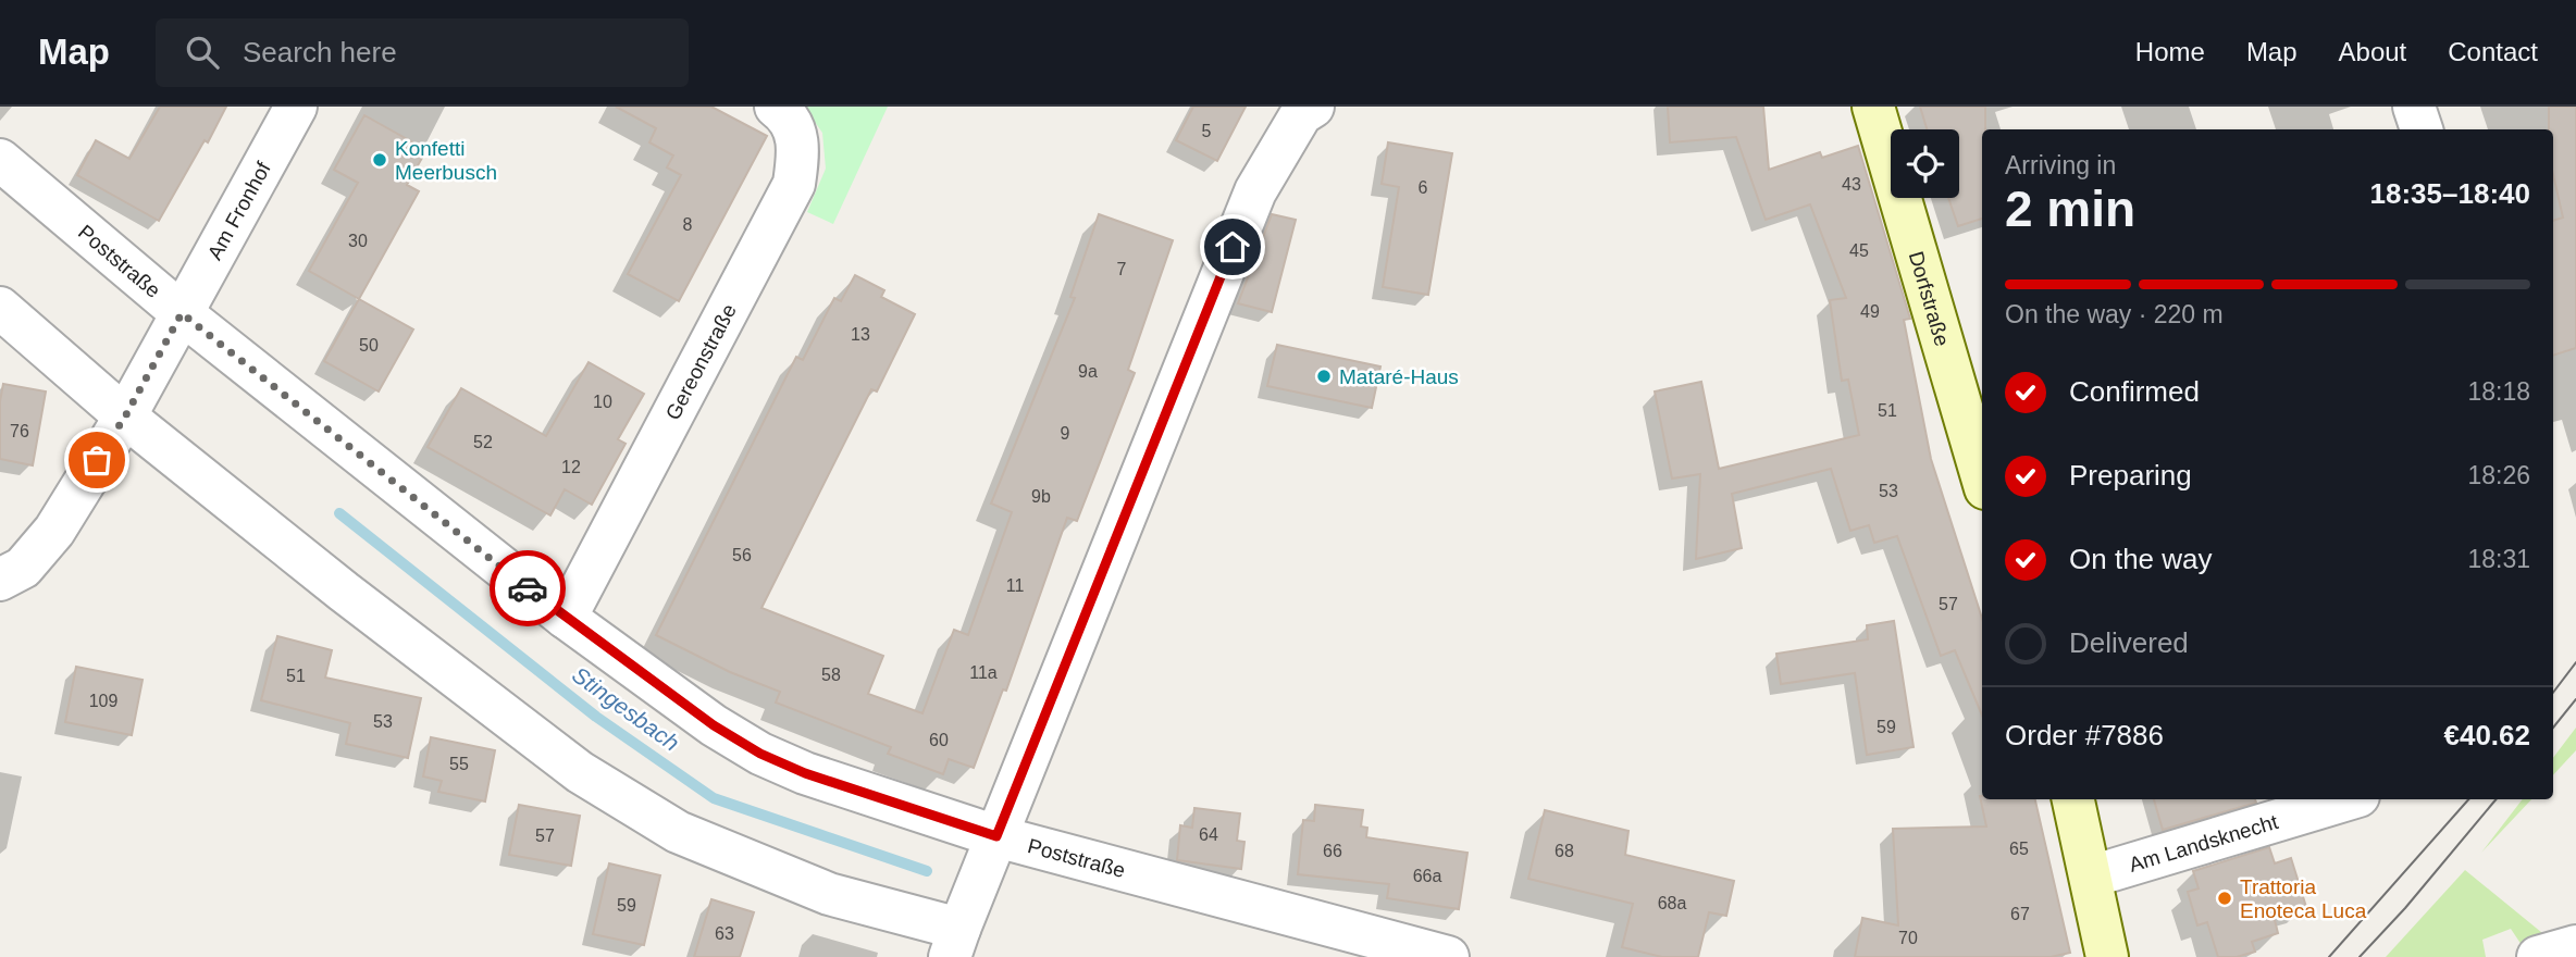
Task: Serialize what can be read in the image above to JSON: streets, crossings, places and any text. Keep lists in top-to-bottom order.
{
  "streets": {
    "main road": ["Dorfstraße"],
    "street": [
      "Am Fronhof",
      "Poststraße",
      "Gereonstraße",
      "Am Landsknecht"
    ]
  },
  "crossings": [
    ["Am Fronhof", "Poststraße"],
    ["Poststraße", "Gereonstraße"]
  ],
  "water": ["Stingesbach"],
  "places": ["Konfetti Meerbusch", "Mataré-Haus", "Trattoria Enoteca Luca"],
  "house_numbers": [
    "5",
    "43",
    "6",
    "8",
    "30",
    "45",
    "7",
    "49",
    "13",
    "50",
    "9a",
    "10",
    "51",
    "76",
    "9",
    "52",
    "12",
    "53",
    "9b",
    "56",
    "11",
    "57",
    "11a",
    "58",
    "51",
    "109",
    "53",
    "59",
    "60",
    "55",
    "64",
    "57",
    "65",
    "66",
    "68",
    "66a",
    "68a",
    "59",
    "67",
    "63",
    "70"
  ],
  "page": {
    "header": "Map",
    "search": "Search here",
    "nav": [
      "Home",
      "Map",
      "About",
      "Contact"
    ],
    "heading": ["2 min", "Arriving in", "18:35–18:40"],
    "panel": ["Order #7886", "€40.62"],
    "bar": "On the way · 220 m",
    "list": [
      ["Confirmed", "18:18"],
      ["Preparing", "18:26"],
      ["On the way", "18:31"],
      "Delivered"
    ]
  }
}
